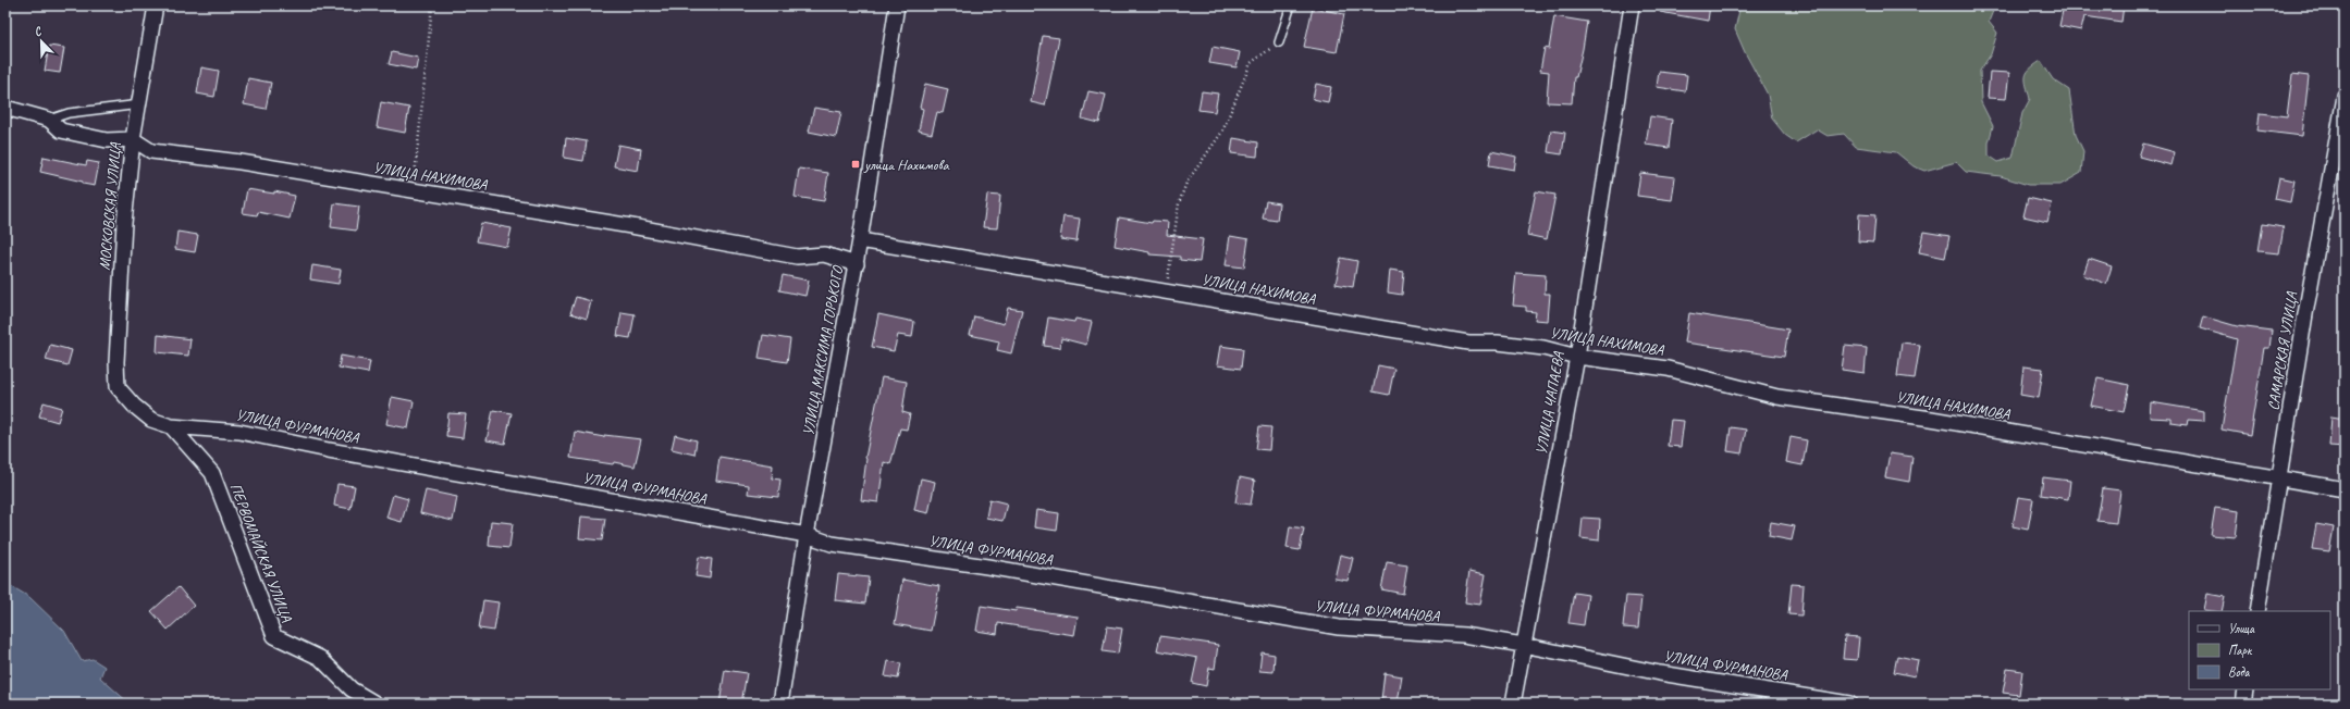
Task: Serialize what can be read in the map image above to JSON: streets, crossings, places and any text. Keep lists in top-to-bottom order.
{
  "streets": {
    "street": [
      "УЛИЦА НАХИМОВА",
      "МОСКОВСКАЯ УЛИЦА",
      "УЛИЦА МАКСИМА ГОРЬКОГО",
      "САМАРСКАЯ УЛИЦА",
      "УЛИЦА ЧАПАЕВА",
      "УЛИЦА ФУРМАНОВА",
      "ПЕРВОМАЙСКАЯ УЛИЦА"
    ]
  },
  "crossings": [
    ["УЛИЦА НАХИМОВА", "МОСКОВСКАЯ УЛИЦА"],
    ["УЛИЦА НАХИМОВА", "УЛИЦА МАКСИМА ГОРЬКОГО"],
    ["УЛИЦА НАХИМОВА", "САМАРСКАЯ УЛИЦА"],
    ["УЛИЦА НАХИМОВА", "УЛИЦА ЧАПАЕВА"],
    ["МОСКОВСКАЯ УЛИЦА", "УЛИЦА ФУРМАНОВА"],
    ["УЛИЦА МАКСИМА ГОРЬКОГО", "УЛИЦА ФУРМАНОВА"],
    ["УЛИЦА ЧАПАЕВА", "УЛИЦА ФУРМАНОВА"],
    ["УЛИЦА ФУРМАНОВА", "ПЕРВОМАЙСКАЯ УЛИЦА"]
  ],
  "places": {
    "transit": ["улица Нахимова"]
  },
  "legend": ["Улица", "Парк", "Вода"],
  "north": "top left"
}
